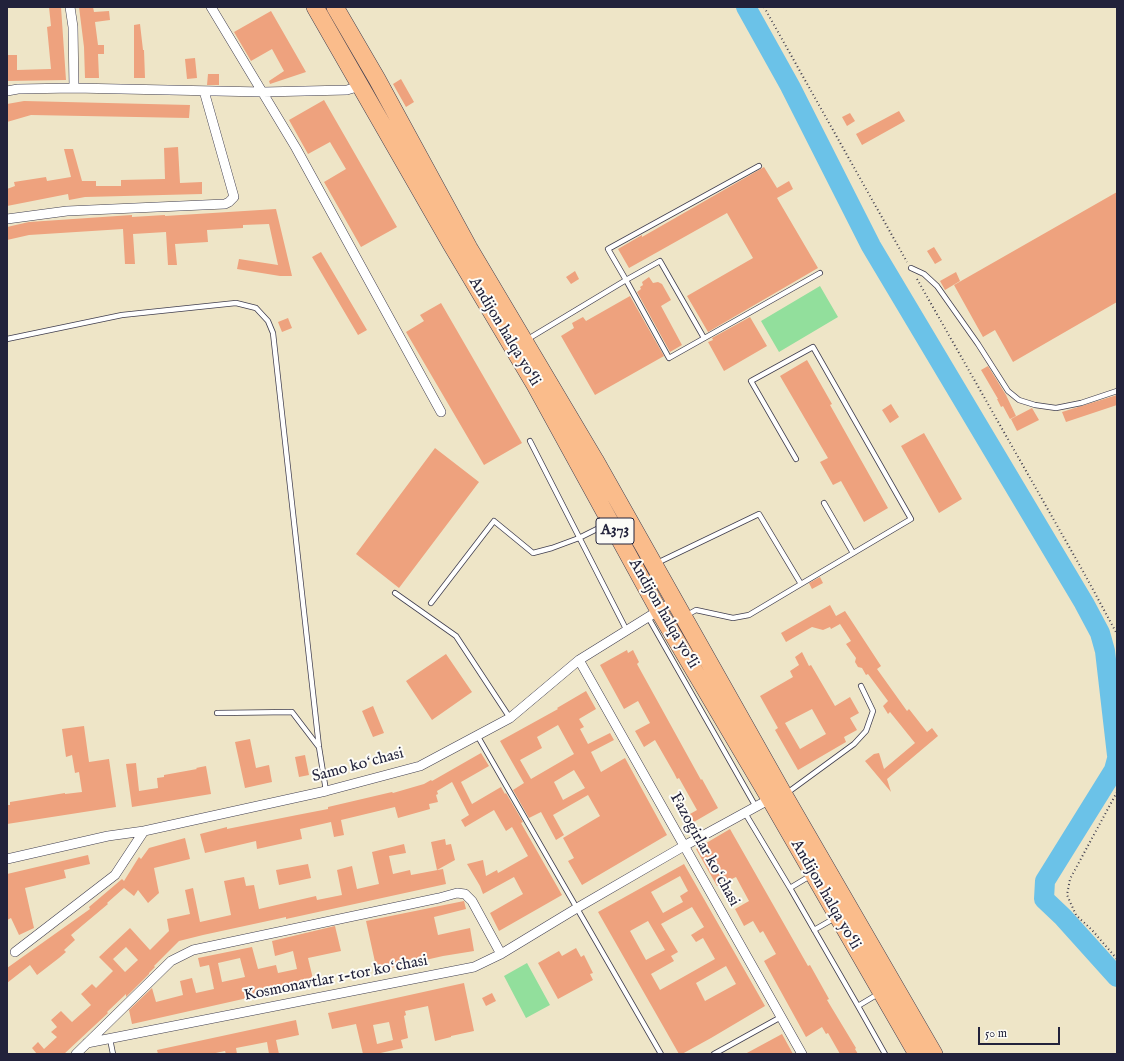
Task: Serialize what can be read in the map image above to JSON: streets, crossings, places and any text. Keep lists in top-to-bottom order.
{
  "streets": {
    "highway": ["Andijon halqa yo‘li", "A373"],
    "street": ["Samo koʻchasi", "Fazogirlar koʻchasi", "Kosmonavtlar 1-tor koʻchasi"]
  },
  "crossings": [
    ["Andijon halqa yo‘li", "Samo koʻchasi"],
    ["Andijon halqa yo‘li", "Kosmonavtlar 1-tor koʻchasi"],
    ["Samo koʻchasi", "Fazogirlar koʻchasi"],
    ["Fazogirlar koʻchasi", "Kosmonavtlar 1-tor koʻchasi"]
  ],
  "scale_bar": "50 m"
}
